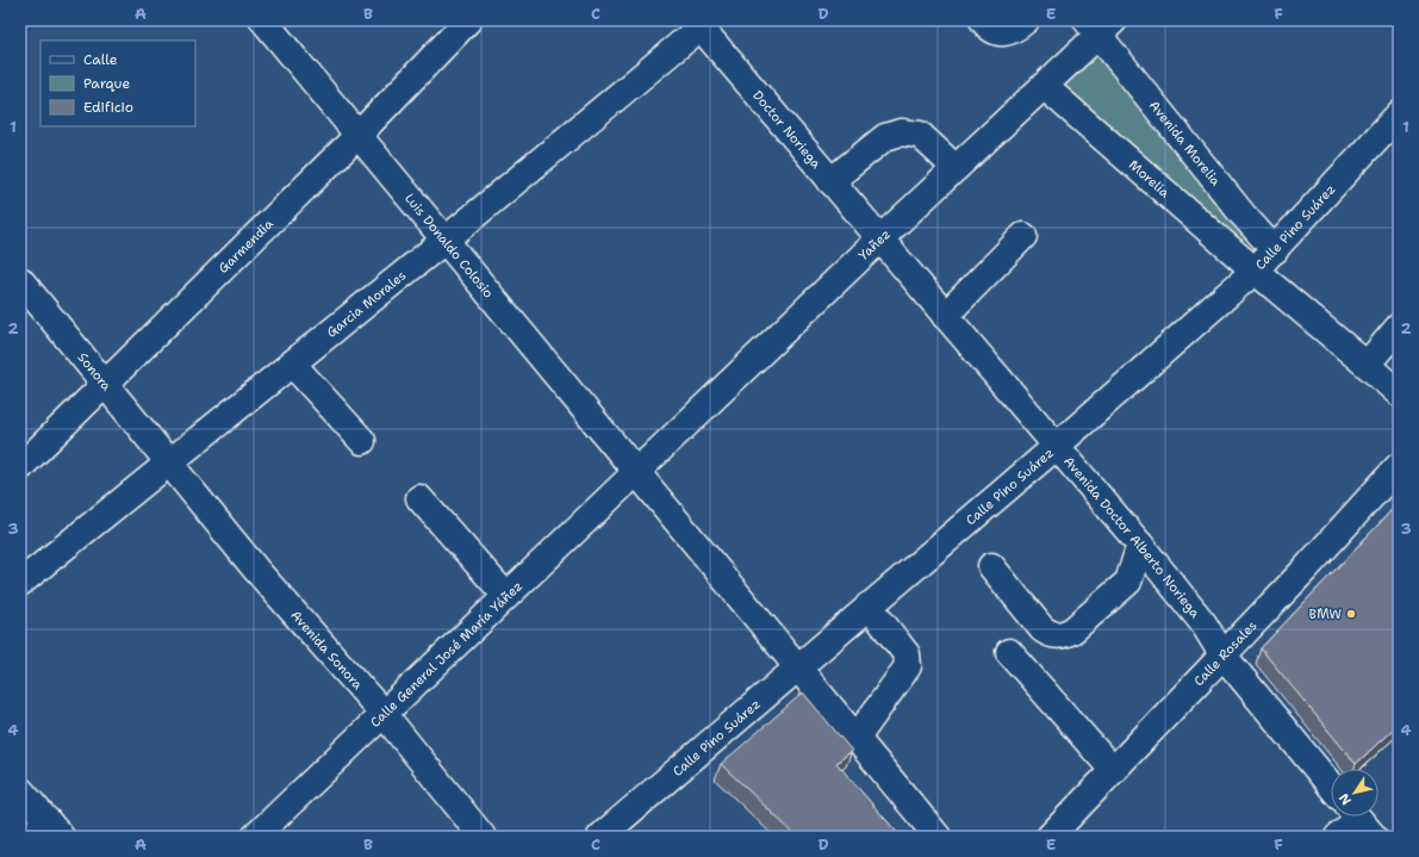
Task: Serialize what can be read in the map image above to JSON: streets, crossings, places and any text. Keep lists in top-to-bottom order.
{
  "streets": {
    "street": [
      "Doctor Noriega",
      "Avenida Morelia",
      "Morelia",
      "Calle Pino Suárez",
      "Yañez",
      "Garmendia",
      "Luis Donaldo Colosio",
      "Garcia Morales",
      "Sonora",
      "Avenida Doctor Alberto Noriega",
      "Avenida Sonora",
      "Calle Rosales",
      "Calle General José María Yáñez"
    ]
  },
  "crossings": [
    ["Doctor Noriega", "Yañez"],
    ["Doctor Noriega", "Garcia Morales"],
    ["Doctor Noriega", "Avenida Doctor Alberto Noriega"],
    ["Avenida Morelia", "Calle Pino Suárez"],
    ["Avenida Morelia", "Yañez"],
    ["Morelia", "Calle Pino Suárez"],
    ["Morelia", "Yañez"],
    ["Calle Pino Suárez", "Luis Donaldo Colosio"],
    ["Calle Pino Suárez", "Avenida Doctor Alberto Noriega"],
    ["Yañez", "Luis Donaldo Colosio"],
    ["Yañez", "Avenida Doctor Alberto Noriega"],
    ["Yañez", "Calle General José María Yáñez"],
    ["Garmendia", "Luis Donaldo Colosio"],
    ["Garmendia", "Sonora"],
    ["Luis Donaldo Colosio", "Garcia Morales"],
    ["Luis Donaldo Colosio", "Calle General José María Yáñez"],
    ["Garcia Morales", "Sonora"],
    ["Garcia Morales", "Avenida Sonora"],
    ["Sonora", "Avenida Sonora"],
    ["Avenida Doctor Alberto Noriega", "Calle Rosales"],
    ["Avenida Sonora", "Calle General José María Yáñez"]
  ],
  "places": ["BMW"],
  "legend": ["Calle", "Parque", "Edificio"],
  "north": "bottom left",
  "grid": {
    "columns": [
      "A",
      "B",
      "C",
      "D",
      "E",
      "F"
    ],
    "rows": [
      "1",
      "2",
      "3",
      "4"
    ]
  }
}
